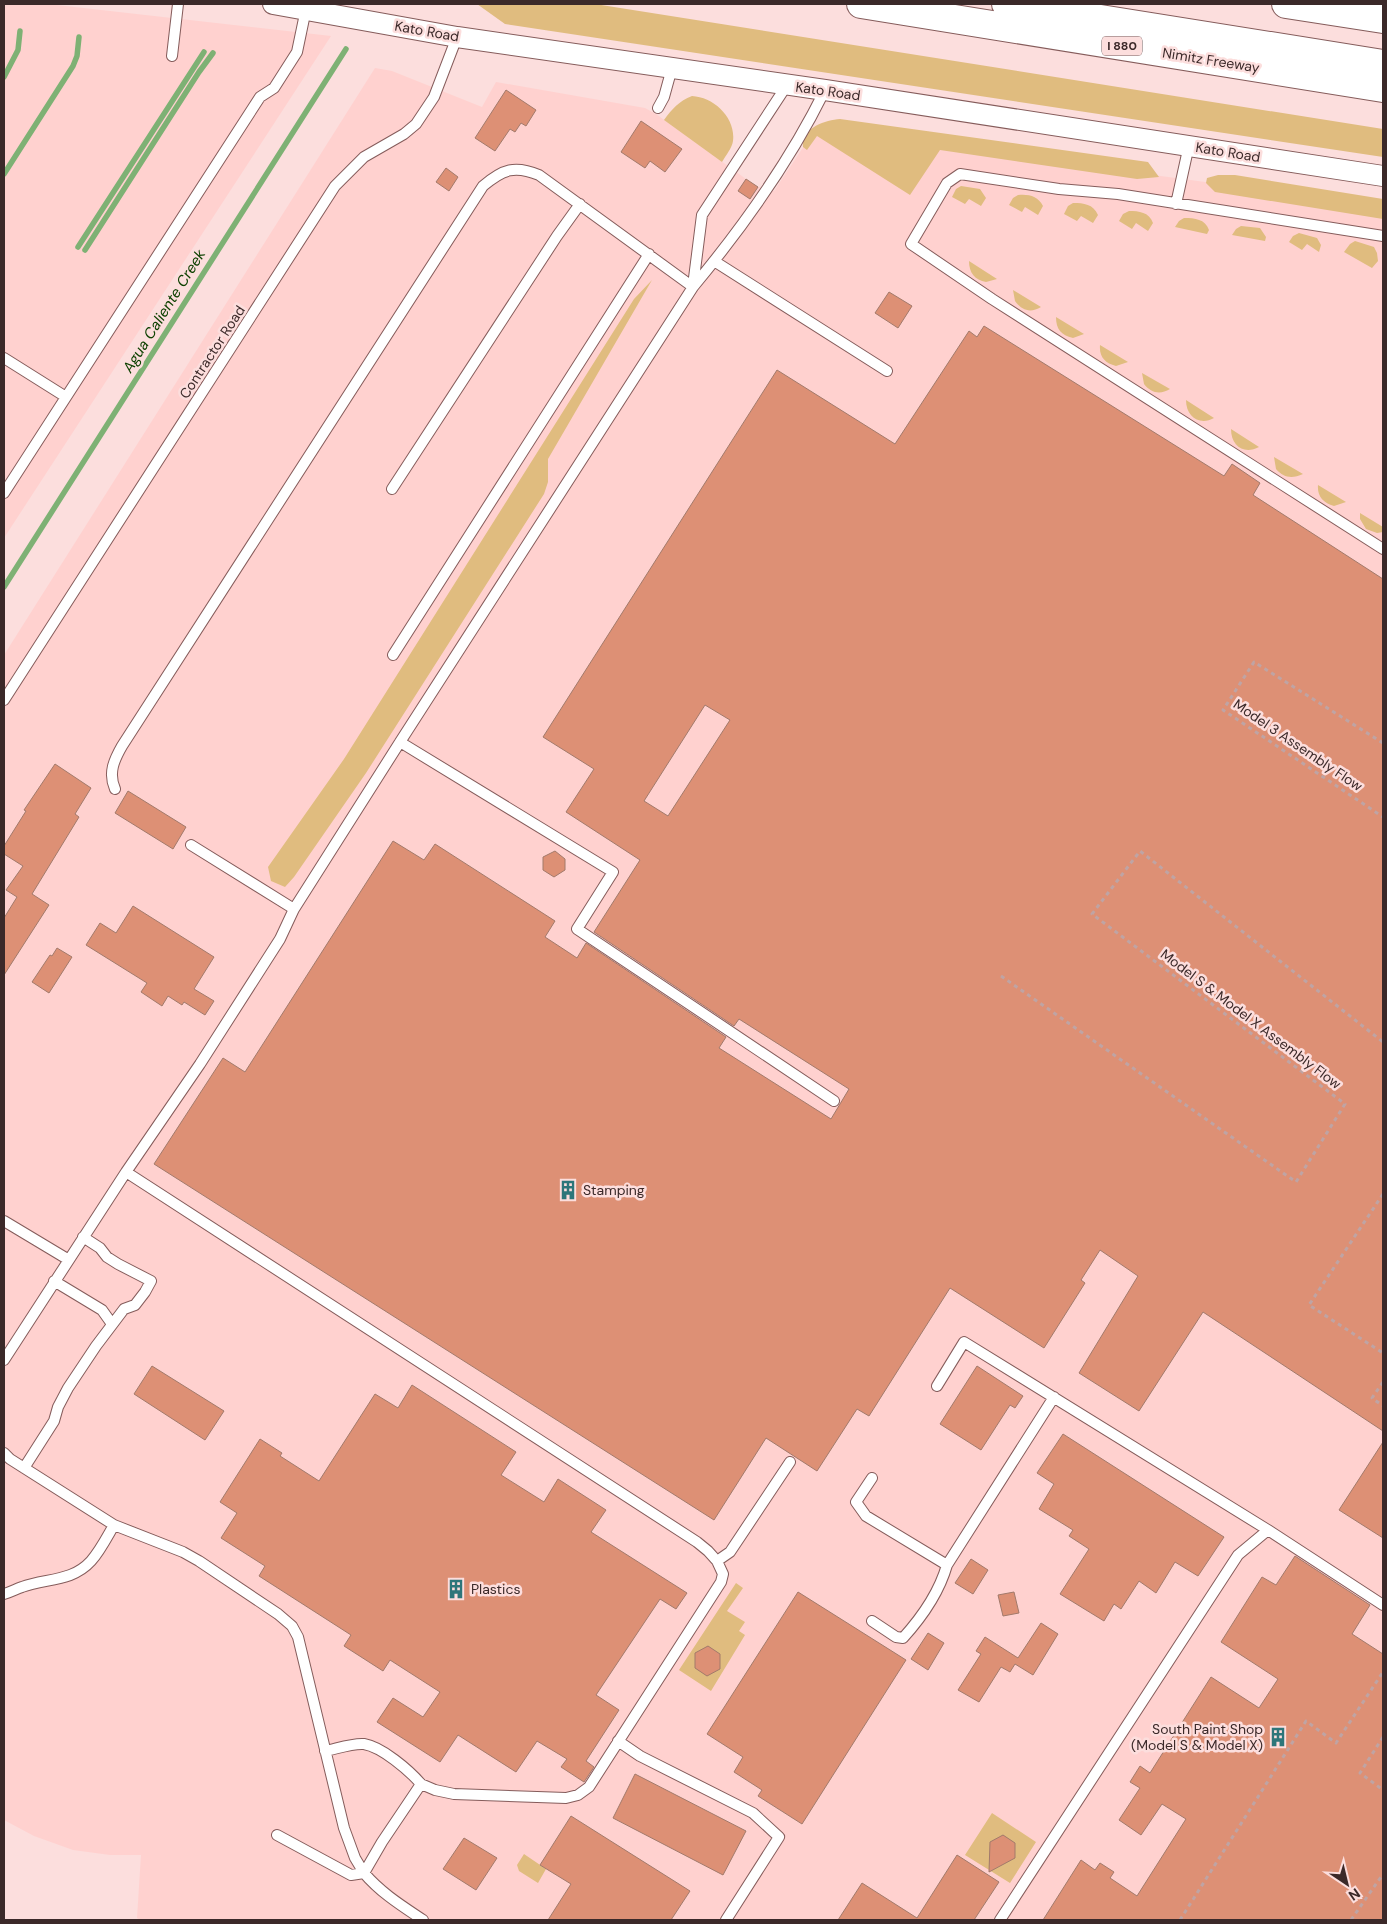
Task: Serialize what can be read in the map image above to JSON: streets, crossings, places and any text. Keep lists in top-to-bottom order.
{
  "streets": {
    "highway": ["I 880", "Nimitz Freeway"],
    "street": ["Kato Road"],
    "lane": ["Contractor Road"],
    "path": ["Model 3 Assembly Flow", "Model S & Model X Assembly Flow"]
  },
  "crossings": [
    ["Kato Road", "Contractor Road"]
  ],
  "water": ["Agua Caliente Creek"],
  "places": {
    "building": ["Stamping", "Plastics", "South Paint Shop (Model S & Model X)"]
  },
  "north": "bottom right"
}
